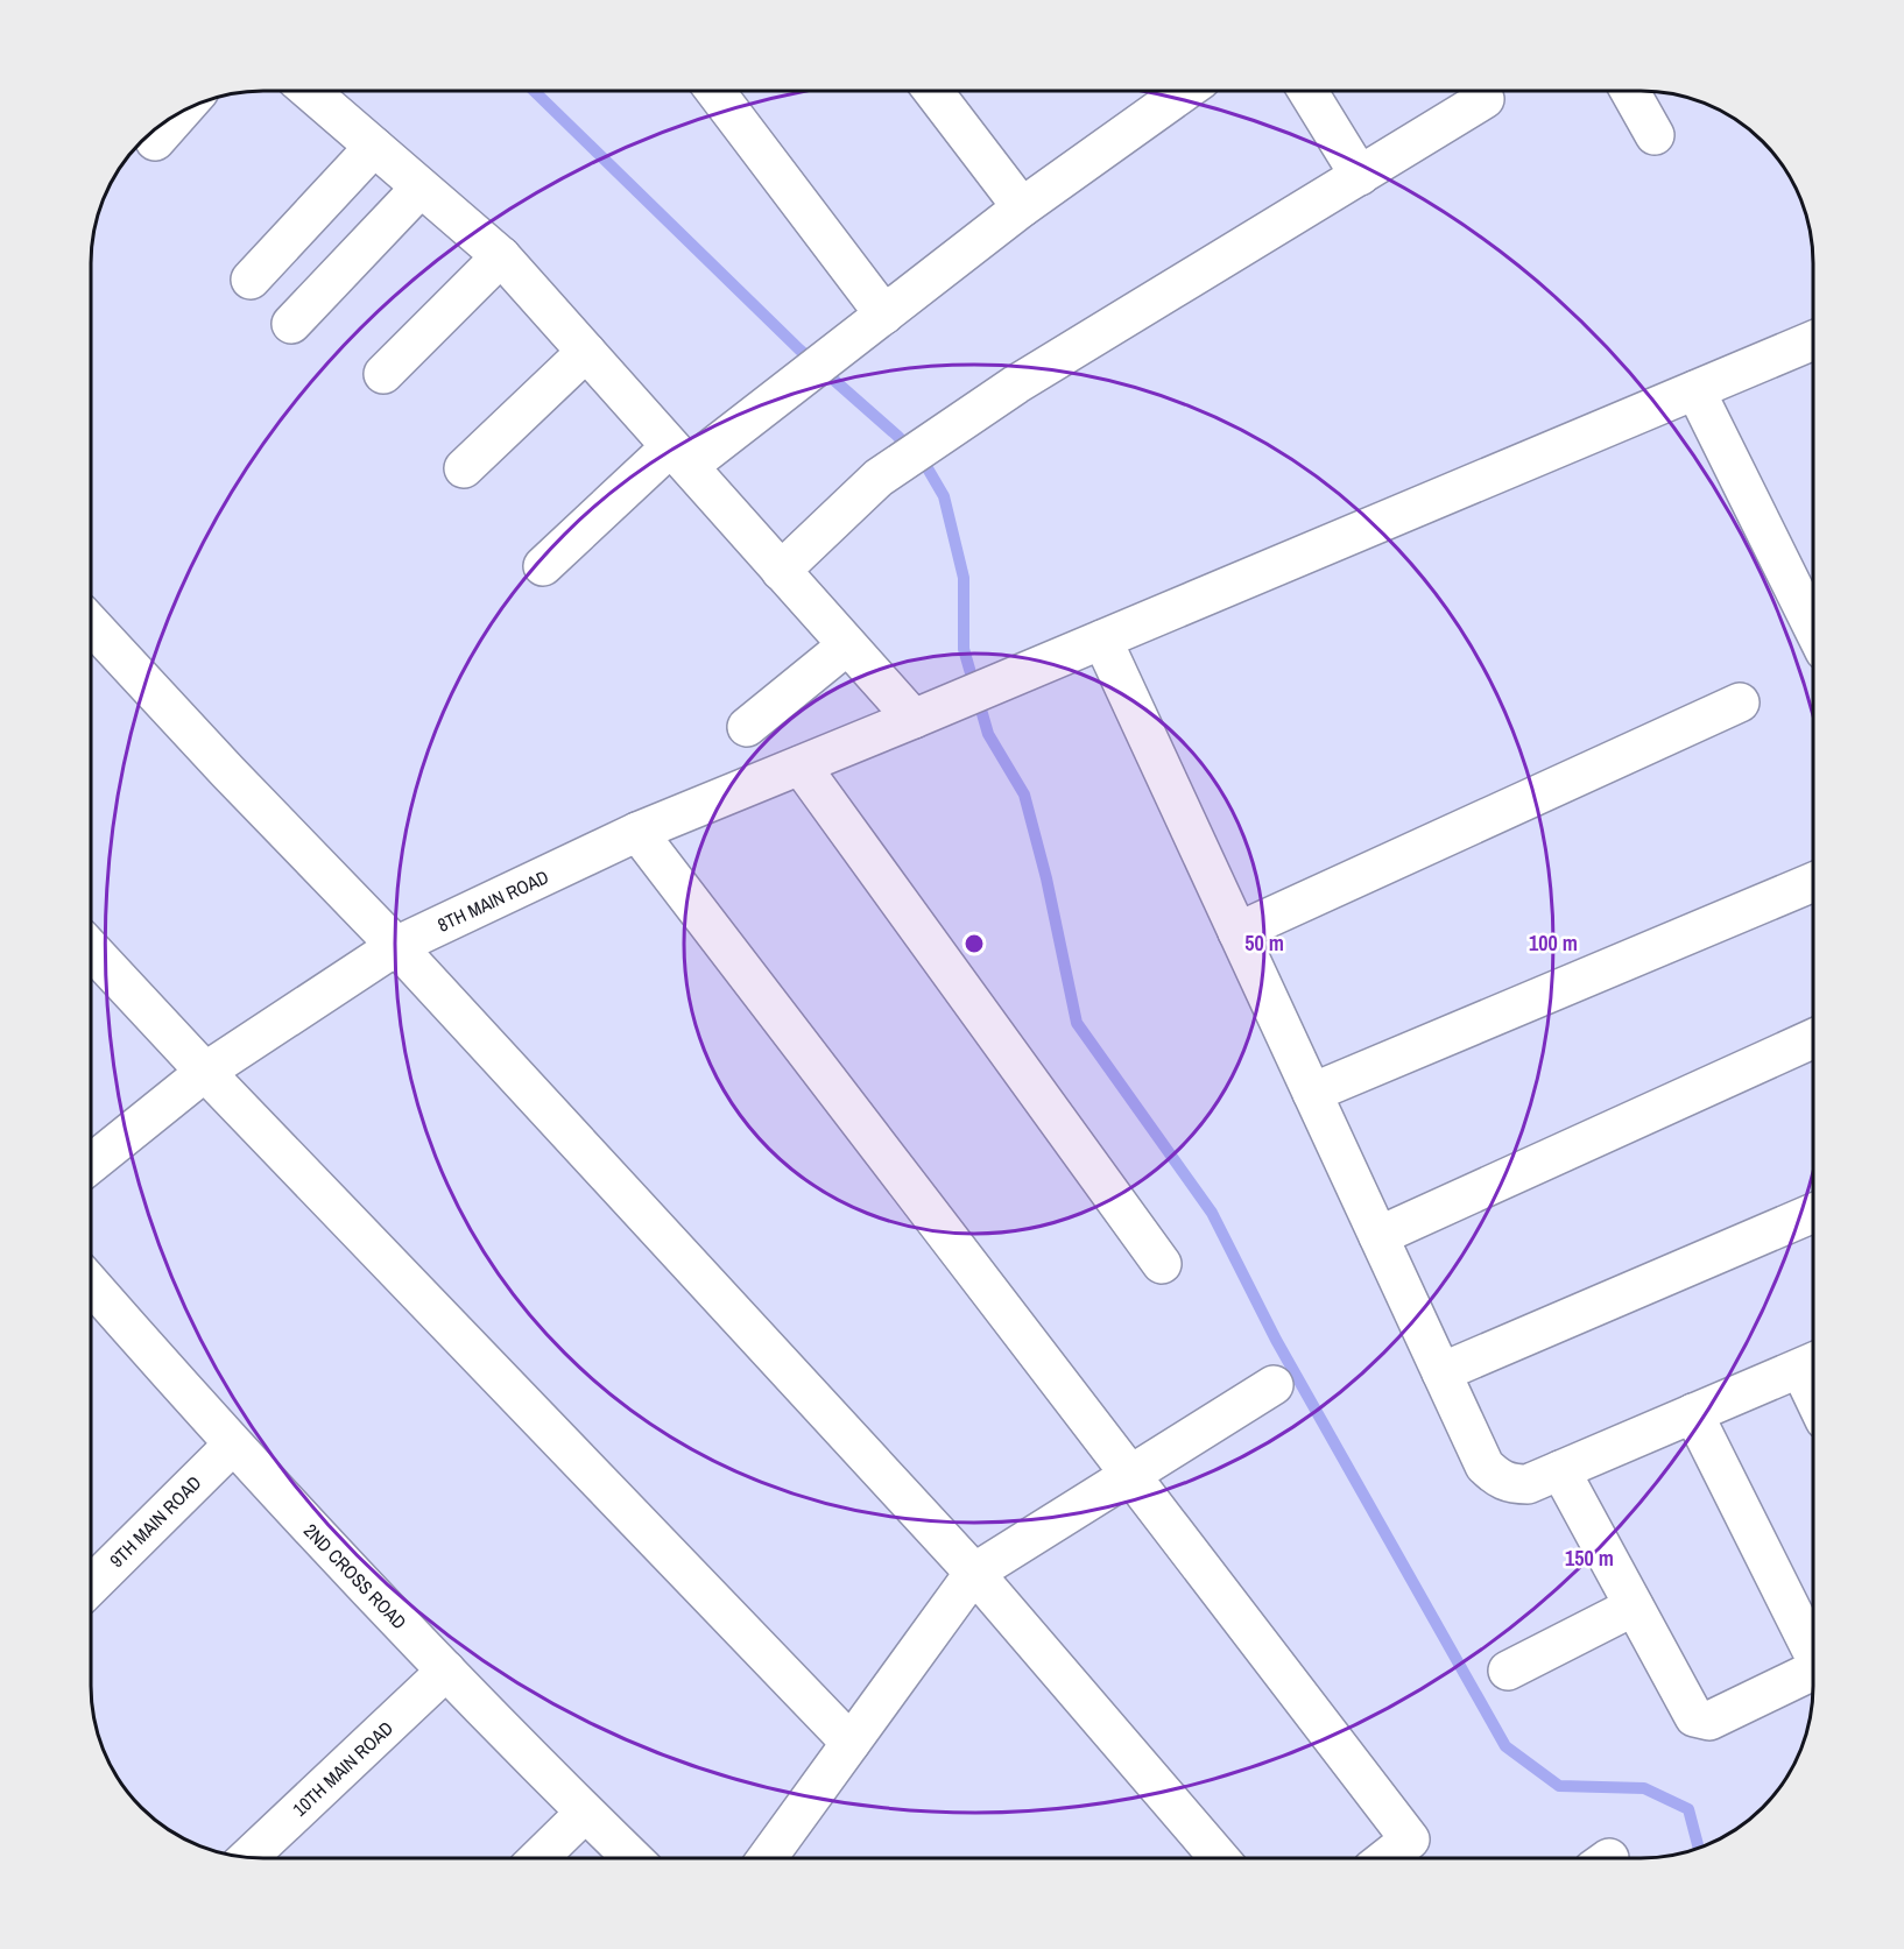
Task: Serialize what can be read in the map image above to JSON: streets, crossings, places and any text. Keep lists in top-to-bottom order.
{
  "streets": {
    "street": [
      "8TH MAIN ROAD",
      "9TH MAIN ROAD",
      "2ND CROSS ROAD",
      "10TH MAIN ROAD"
    ]
  },
  "crossings": [
    ["9TH MAIN ROAD", "2ND CROSS ROAD"],
    ["2ND CROSS ROAD", "10TH MAIN ROAD"]
  ],
  "rings": ["50 m", "100 m", "150 m"]
}
